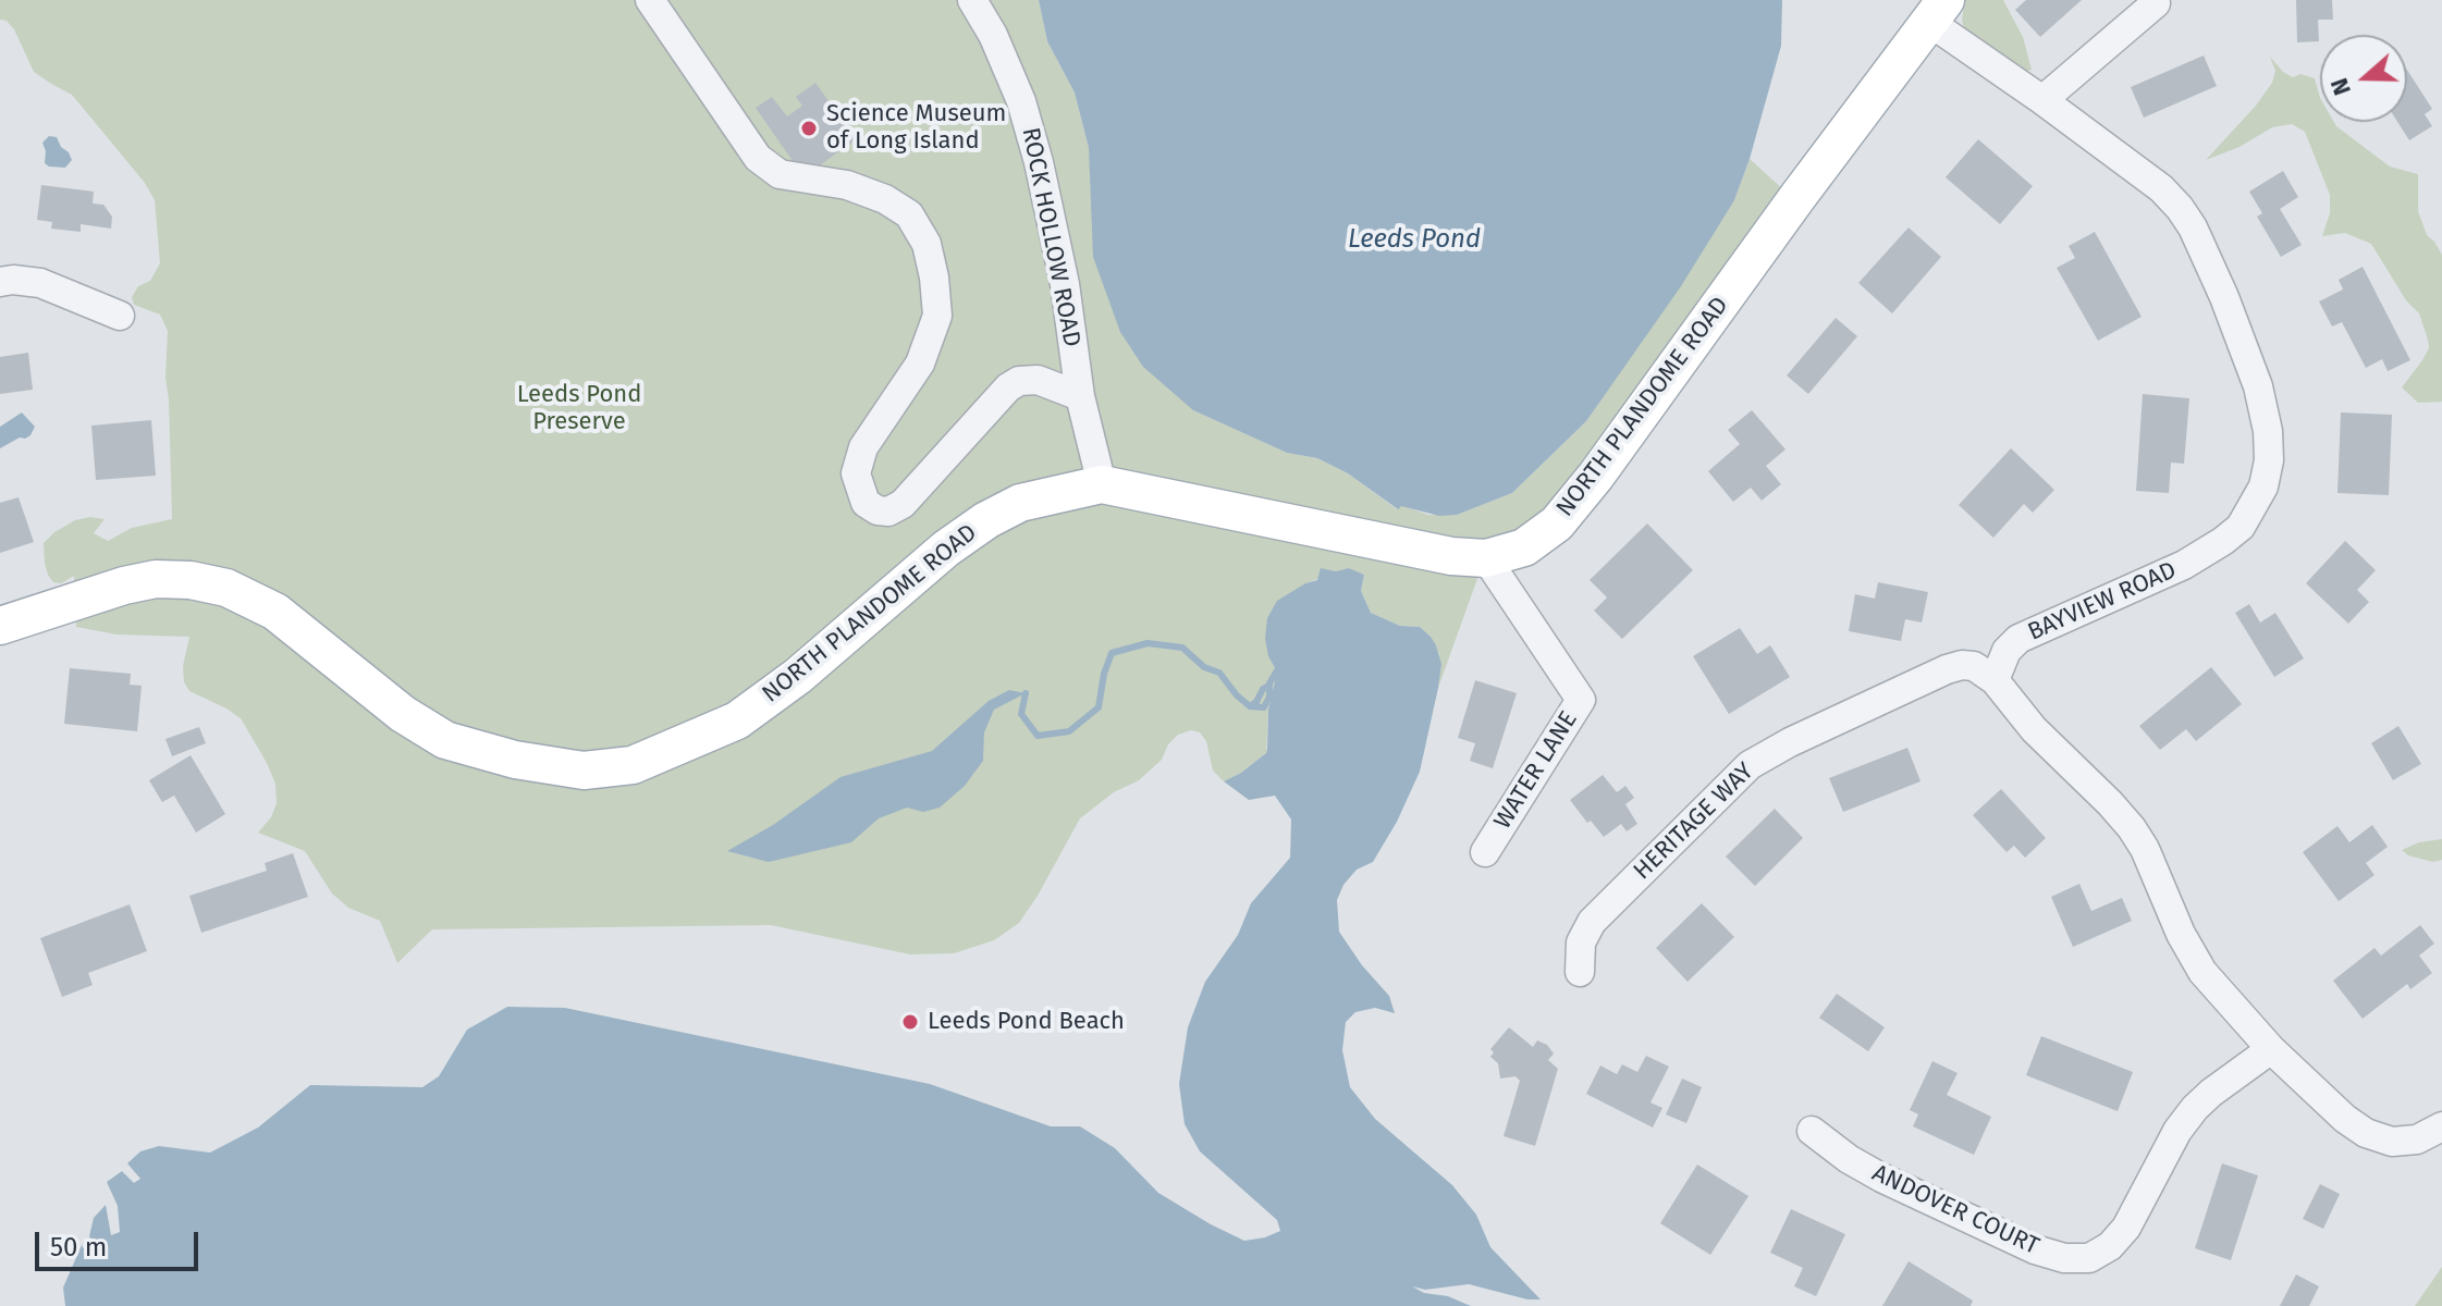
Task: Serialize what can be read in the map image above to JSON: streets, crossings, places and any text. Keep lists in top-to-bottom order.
{
  "streets": {
    "main road": ["NORTH PLANDOME ROAD"],
    "street": [
      "ROCK HOLLOW ROAD",
      "BAYVIEW ROAD",
      "WATER LANE",
      "HERITAGE WAY",
      "ANDOVER COURT"
    ]
  },
  "crossings": [
    ["ROCK HOLLOW ROAD", "NORTH PLANDOME ROAD"],
    ["NORTH PLANDOME ROAD", "BAYVIEW ROAD"],
    ["NORTH PLANDOME ROAD", "WATER LANE"],
    ["BAYVIEW ROAD", "HERITAGE WAY"]
  ],
  "water": ["Leeds Pond"],
  "parks": ["Leeds Pond Preserve"],
  "places": ["Science Museum of Long Island", "Leeds Pond Beach"],
  "scale_bar": "50 m",
  "north": "left"
}
